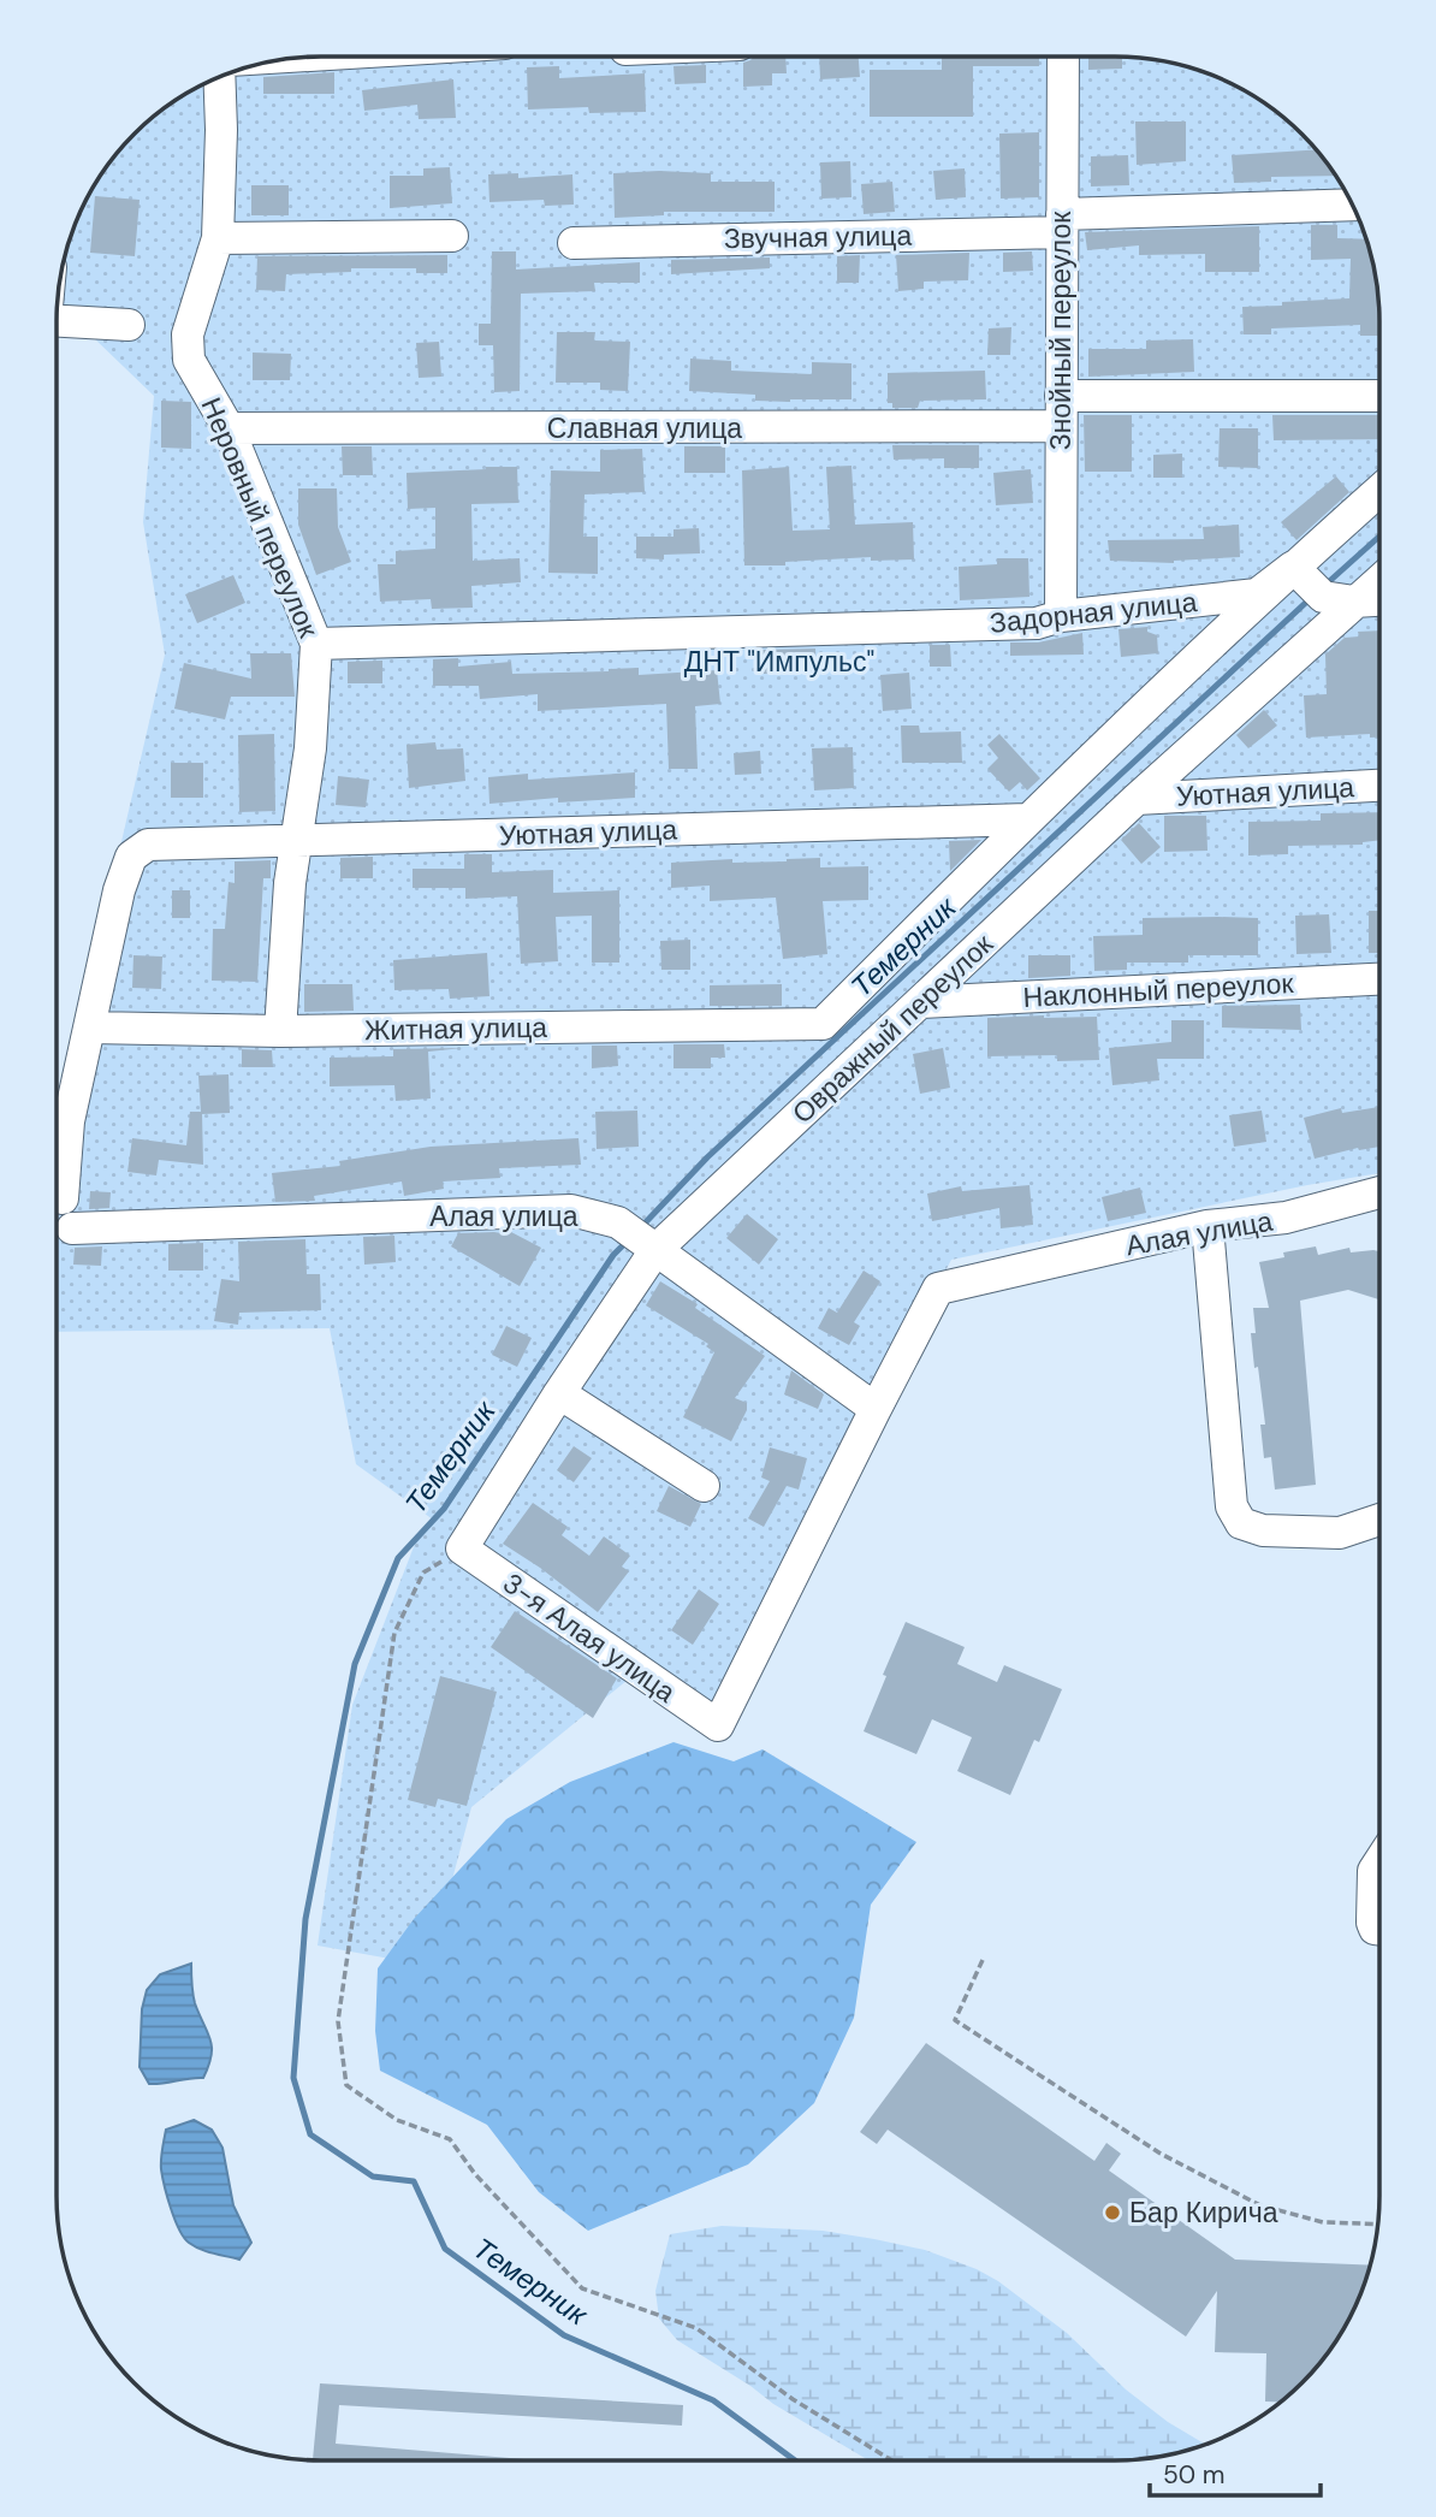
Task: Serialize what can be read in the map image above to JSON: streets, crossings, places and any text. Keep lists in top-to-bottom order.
{
  "streets": {
    "street": [
      "Звучная улица",
      "Знойный переулок",
      "Славная улица",
      "Неровный переулок",
      "Задорная улица",
      "Уютная улица",
      "Наклонный переулок",
      "Житная улица",
      "Овражный переулок",
      "Алая улица",
      "3-я Алая улица"
    ]
  },
  "crossings": [
    ["Звучная улица", "Знойный переулок"],
    ["Знойный переулок", "Славная улица"],
    ["Знойный переулок", "Задорная улица"],
    ["Славная улица", "Неровный переулок"],
    ["Неровный переулок", "Задорная улица"],
    ["Неровный переулок", "Уютная улица"],
    ["Неровный переулок", "Житная улица"],
    ["Задорная улица", "Овражный переулок"],
    ["Уютная улица", "Житная улица"],
    ["Уютная улица", "Овражный переулок"],
    ["Наклонный переулок", "Овражный переулок"],
    ["Житная улица", "Овражный переулок"],
    ["Овражный переулок", "Алая улица"],
    ["Овражный переулок", "3-я Алая улица"],
    ["Алая улица", "3-я Алая улица"]
  ],
  "water": ["Темерник"],
  "parks": ["ДНТ \"Импульс\""],
  "places": ["Бар Кирича"],
  "scale_bar": "50 m"
}
